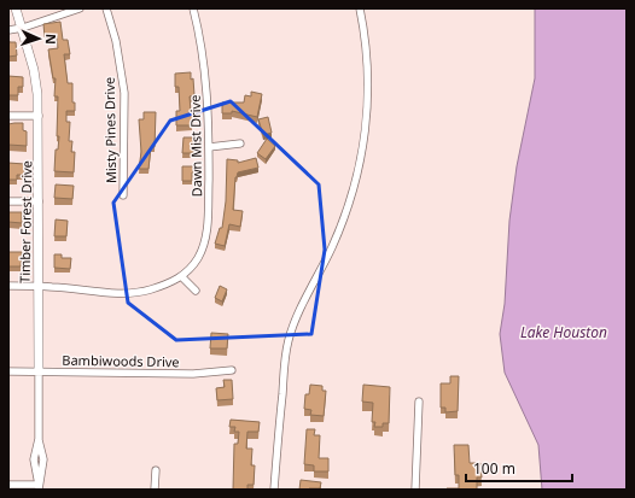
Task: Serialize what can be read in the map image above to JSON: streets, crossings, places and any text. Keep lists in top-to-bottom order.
{
  "streets": {
    "street": [
      "Misty Pines Drive",
      "Dawn Mist Drive",
      "Timber Forest Drive",
      "Bambiwoods Drive"
    ]
  },
  "crossings": [
    ["Timber Forest Drive", "Bambiwoods Drive"]
  ],
  "water": ["Lake Houston"],
  "scale_bar": "100 m",
  "north": "right"
}
